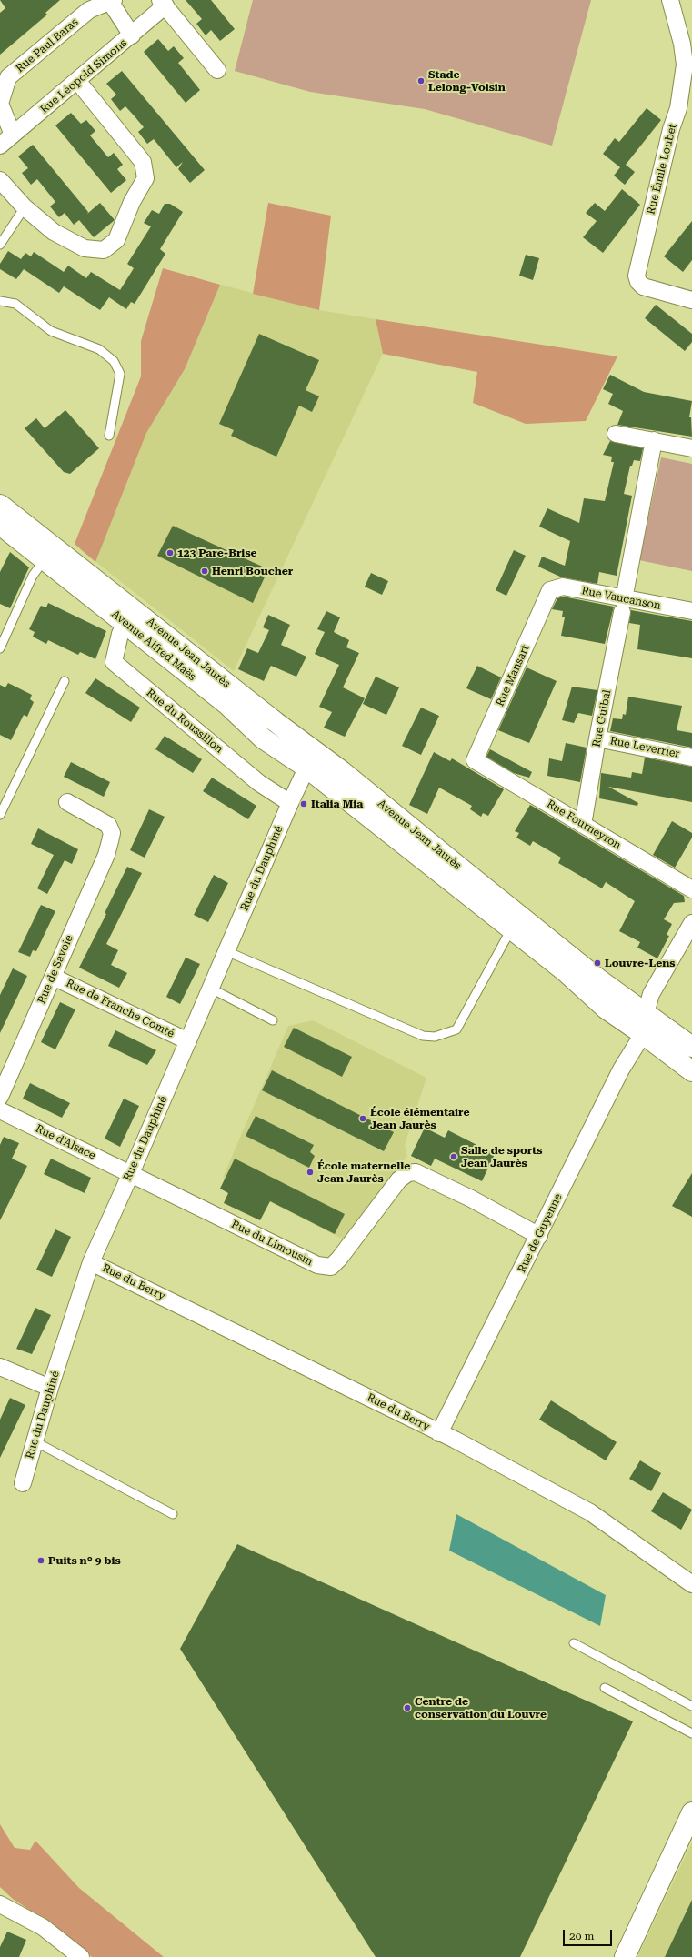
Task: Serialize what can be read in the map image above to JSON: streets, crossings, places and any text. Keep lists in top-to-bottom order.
{
  "streets": {
    "main road": ["Avenue Alfred Maës", "Avenue Jean Jaurès"],
    "street": [
      "Rue Paul Baras",
      "Rue Léopold Simons",
      "Rue Émile Loubet",
      "Rue Vaucanson",
      "Rue Mansart",
      "Rue Guibal",
      "Rue du Roussillon",
      "Rue Leverrier",
      "Rue Fourneyron",
      "Rue du Dauphiné",
      "Rue de Savoie",
      "Rue de Franche Comté",
      "Rue d'Alsace",
      "Rue de Guyenne",
      "Rue du Limousin",
      "Rue du Berry"
    ]
  },
  "crossings": [
    ["Rue Paul Baras", "Rue Léopold Simons"],
    ["Rue Vaucanson", "Rue Mansart"],
    ["Rue Vaucanson", "Rue Guibal"],
    ["Avenue Alfred Maës", "Avenue Jean Jaurès"],
    ["Avenue Alfred Maës", "Rue du Roussillon"],
    ["Avenue Alfred Maës", "Rue du Dauphiné"],
    ["Avenue Jean Jaurès", "Rue du Roussillon"],
    ["Avenue Jean Jaurès", "Rue du Dauphiné"],
    ["Avenue Jean Jaurès", "Rue de Guyenne"],
    ["Rue Mansart", "Rue Fourneyron"],
    ["Rue Guibal", "Rue Leverrier"],
    ["Rue Guibal", "Rue Fourneyron"],
    ["Rue du Roussillon", "Rue du Dauphiné"],
    ["Rue du Dauphiné", "Rue de Franche Comté"],
    ["Rue du Dauphiné", "Rue d'Alsace"],
    ["Rue du Dauphiné", "Rue du Limousin"],
    ["Rue du Dauphiné", "Rue du Berry"],
    ["Rue de Savoie", "Rue de Franche Comté"],
    ["Rue d'Alsace", "Rue du Limousin"],
    ["Rue de Guyenne", "Rue du Limousin"],
    ["Rue de Guyenne", "Rue du Berry"]
  ],
  "places": [
    "Stade Lelong-Voisin",
    "123 Pare-Brise",
    "Henri Boucher",
    "Italia Mia",
    "Louvre-Lens",
    "École élémentaire Jean Jaurès",
    "Salle de sports Jean Jaurès",
    "École maternelle Jean Jaurès",
    "Puits n° 9 bis",
    "Centre de conservation du Louvre"
  ],
  "scale_bar": "20 m"
}
